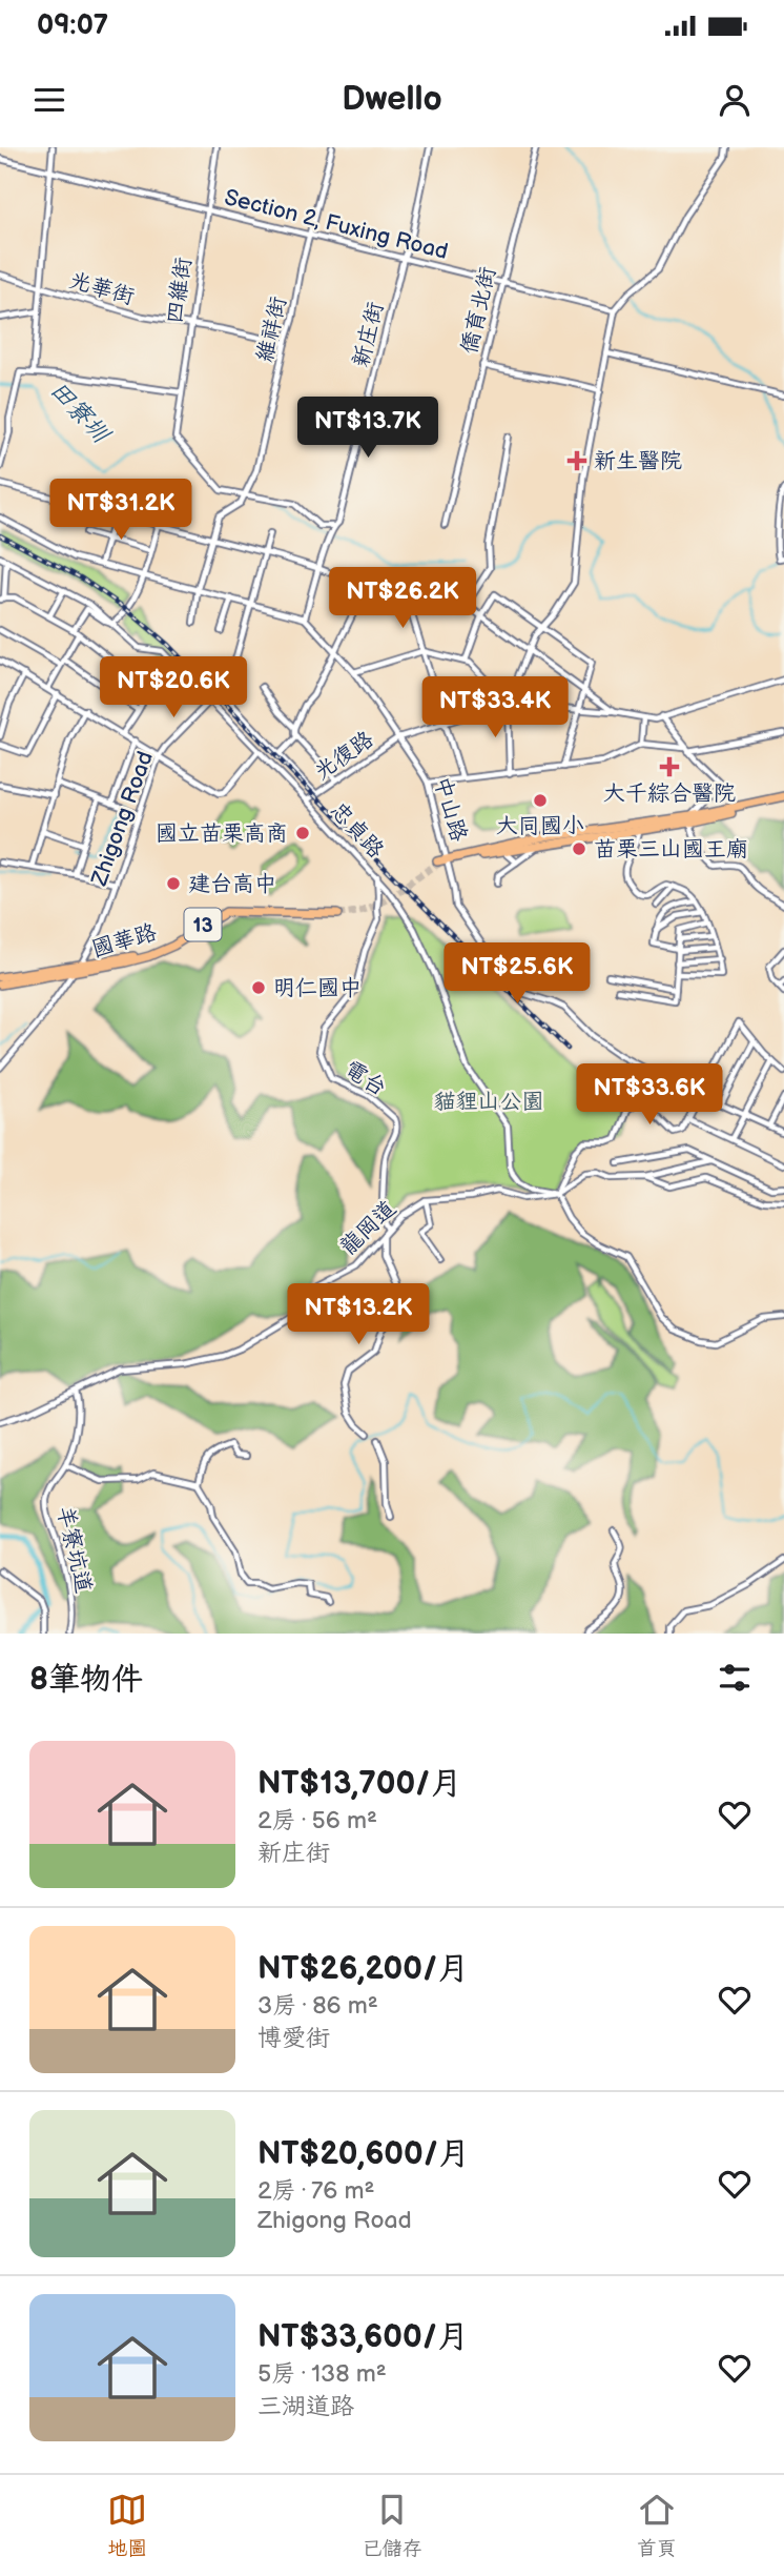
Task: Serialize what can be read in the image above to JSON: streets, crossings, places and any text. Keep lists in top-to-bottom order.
{
  "streets": {
    "main road": ["中山路", "13", "國華路"],
    "street": [
      "Section 2, Fuxing Road",
      "光華街",
      "四維街",
      "僑育北街",
      "維祥街",
      "新庄街",
      "光復路",
      "Zhigong Road",
      "忠貞路",
      "電台",
      "龍岡道",
      "羊寮坑道"
    ]
  },
  "crossings": [
    ["Section 2, Fuxing Road", "四維街"],
    ["Section 2, Fuxing Road", "僑育北街"],
    ["Section 2, Fuxing Road", "維祥街"],
    ["Section 2, Fuxing Road", "新庄街"],
    ["光華街", "四維街"],
    ["光華街", "維祥街"],
    ["四維街", "維祥街"],
    ["新庄街", "中山路"],
    ["光復路", "中山路"],
    ["光復路", "忠貞路"],
    ["Zhigong Road", "忠貞路"],
    ["Zhigong Road", "國華路"],
    ["忠貞路", "電台"],
    ["忠貞路", "龍岡道"],
    ["電台", "龍岡道"],
    ["龍岡道", "羊寮坑道"]
  ],
  "water": ["田寮圳"],
  "parks": ["貓貍山公園"],
  "places": {
    "health": ["新生醫院", "大千綜合醫院"],
    "other": [
      "大同國小",
      "國立苗栗高商",
      "苗栗三山國王廟",
      "建台高中",
      "明仁國中"
    ]
  },
  "page": {
    "status": "09:07",
    "header": "Dwello",
    "price": [
      "NT$13.7K",
      "NT$31.2K",
      "NT$26.2K",
      "NT$20.6K",
      "NT$33.4K",
      "NT$25.6K",
      "NT$33.6K",
      "NT$13.2K"
    ],
    "heading": "8筆物件",
    "list": [
      {
        "name": "NT$13,700/月",
        "note": "2房 · 56 m² · 新庄街"
      },
      {
        "name": "NT$26,200/月",
        "note": "3房 · 86 m² · 博愛街"
      },
      {
        "name": "NT$20,600/月",
        "note": "2房 · 76 m² · Zhigong Road"
      },
      {
        "name": "NT$33,600/月",
        "note": "5房 · 138 m² · 三湖道路"
      }
    ],
    "tabs": ["地圖", "已儲存", "首頁"]
  }
}
